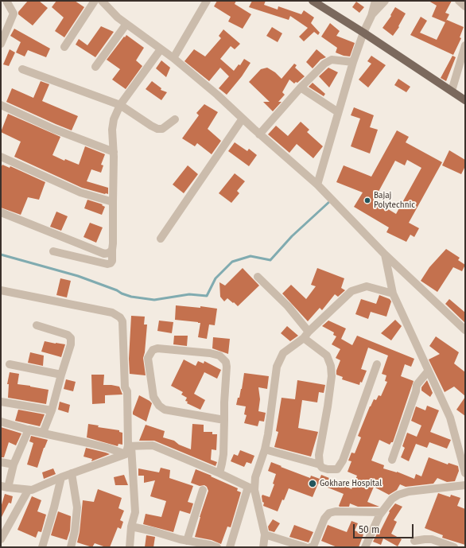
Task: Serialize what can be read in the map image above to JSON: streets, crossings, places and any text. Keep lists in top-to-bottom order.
{
  "places": ["Bajaj Polytechnic", "Gokhare Hospital"],
  "scale_bar": "50 m"
}
